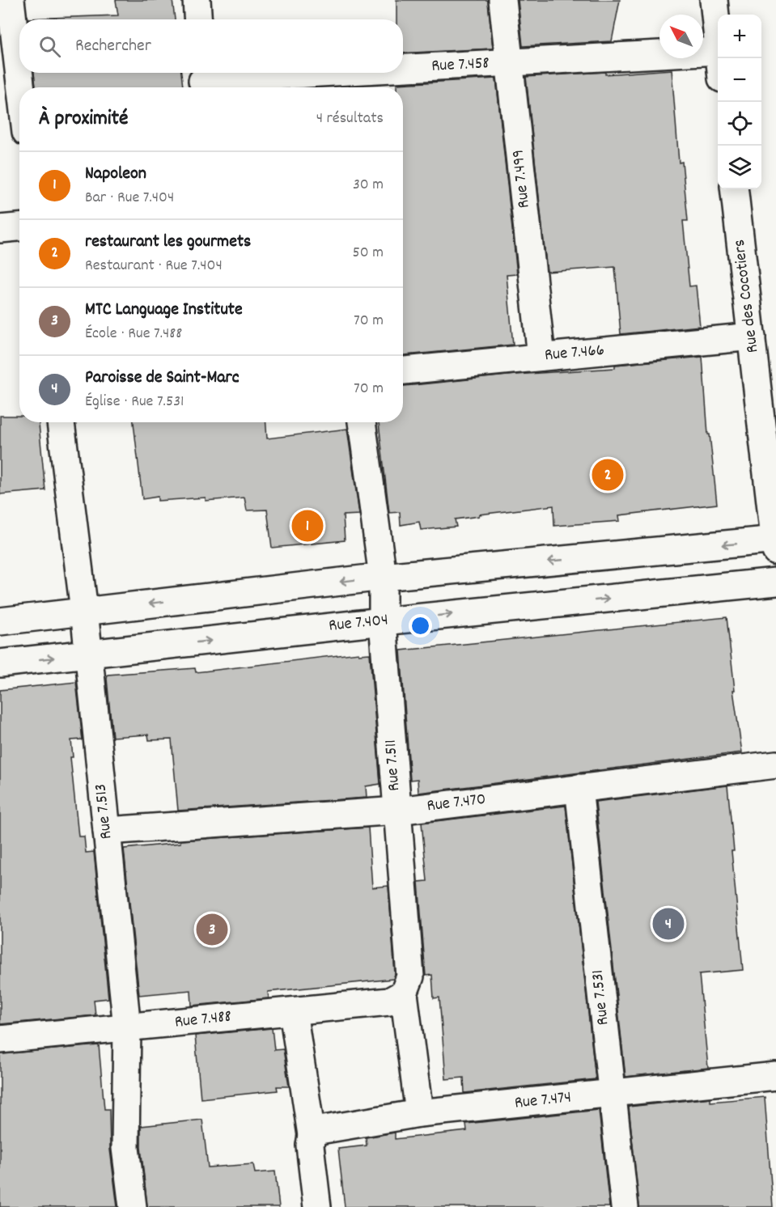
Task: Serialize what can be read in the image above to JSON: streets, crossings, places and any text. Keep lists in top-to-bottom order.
{
  "streets": {
    "street": [
      "Rue 7.458",
      "Rue 7.499",
      "Rue des Cocotiers",
      "Rue 7.466",
      "Rue 7.404",
      "Rue 7.511",
      "Rue 7.470",
      "Rue 7.513",
      "Rue 7.531",
      "Rue 7.488",
      "Rue 7.474"
    ]
  },
  "crossings": [
    ["Rue 7.458", "Rue 7.499"],
    ["Rue 7.499", "Rue 7.466"],
    ["Rue des Cocotiers", "Rue 7.466"],
    ["Rue 7.404", "Rue 7.511"],
    ["Rue 7.404", "Rue 7.513"],
    ["Rue 7.511", "Rue 7.470"],
    ["Rue 7.511", "Rue 7.488"],
    ["Rue 7.511", "Rue 7.474"],
    ["Rue 7.470", "Rue 7.513"],
    ["Rue 7.470", "Rue 7.531"],
    ["Rue 7.513", "Rue 7.488"],
    ["Rue 7.531", "Rue 7.474"]
  ],
  "north": "top left",
  "page": {
    "map_buttons": ["+", "−"],
    "search": "Rechercher",
    "heading": ["À proximité", "4 résultats"],
    "list": [
      {
        "mark": "1",
        "name": "Napoleon",
        "note": "Bar · Rue 7.404",
        "value": "30 m"
      },
      {
        "mark": "2",
        "name": "restaurant les gourmets",
        "note": "Restaurant · Rue 7.404",
        "value": "50 m"
      },
      {
        "mark": "3",
        "name": "MTC Language Institute",
        "note": "École · Rue 7.488",
        "value": "70 m"
      },
      {
        "mark": "4",
        "name": "Paroisse de Saint-Marc",
        "note": "Église · Rue 7.531",
        "value": "70 m"
      }
    ],
    "pins": [
      "2",
      "1",
      "4",
      "3"
    ]
  }
}
